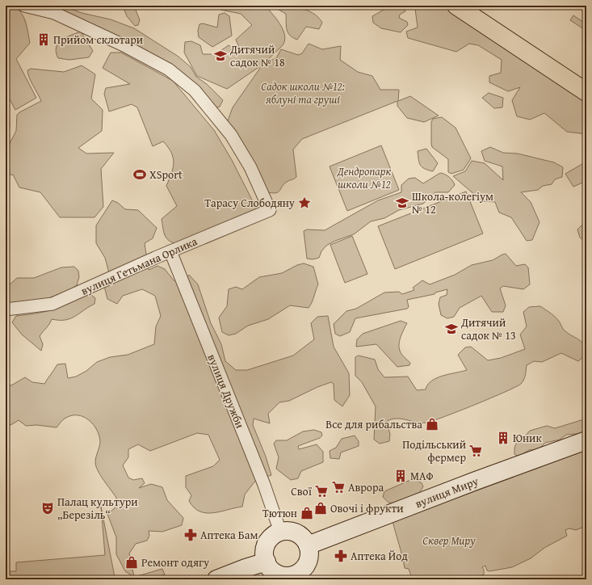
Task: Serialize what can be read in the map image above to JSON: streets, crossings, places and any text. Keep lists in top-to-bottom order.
{
  "streets": {
    "main road": ["вулиця Миру"],
    "street": ["вулиця Гетьмана Орлика", "вулиця Дружби"]
  },
  "crossings": [
    ["вулиця Гетьмана Орлика", "вулиця Дружби"],
    ["вулиця Дружби", "вулиця Миру"]
  ],
  "parks": ["Садок школи №12: яблуні та груші", "Дендропарк школи №12", "Сквер Миру"],
  "places": {
    "building": ["Прийом склотари", "Юник", "МАФ"],
    "school or university": ["Дитячий садок № 18", "Школа-колегіум № 12", "Дитячий садок № 13"],
    "sports": ["XSport"],
    "place": ["Тарасу Слободяну"],
    "shop": [
      "Все для рибальства",
      "Овочі і фрукти",
      "Тютюн",
      "Ремонт одягу"
    ],
    "supermarket": ["Подільський фермер", "Аврора", "Свої"],
    "theatre": ["Палац культури „Березіль“"],
    "pharmacy": ["Аптека Бам", "Аптека Йод"]
  }
}
